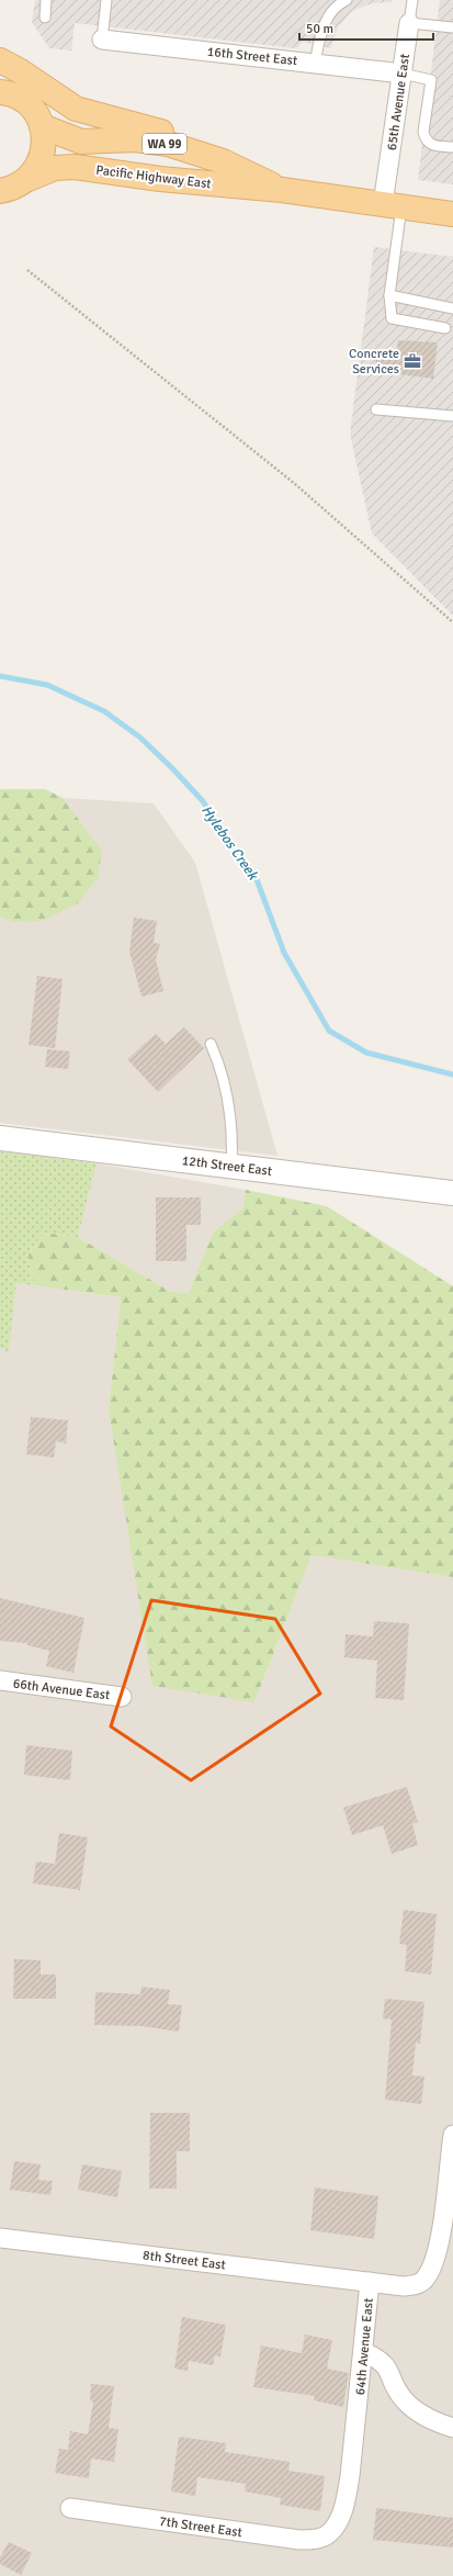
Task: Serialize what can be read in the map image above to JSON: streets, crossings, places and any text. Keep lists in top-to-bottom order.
{
  "streets": {
    "main road": ["WA 99", "Pacific Highway East"],
    "street": [
      "16th Street East",
      "65th Avenue East",
      "12th Street East",
      "66th Avenue East",
      "8th Street East",
      "64th Avenue East",
      "7th Street East"
    ]
  },
  "crossings": [
    ["16th Street East", "65th Avenue East"],
    ["65th Avenue East", "Pacific Highway East"],
    ["WA 99", "Pacific Highway East"],
    ["8th Street East", "64th Avenue East"],
    ["64th Avenue East", "7th Street East"]
  ],
  "water": ["Hylebos Creek"],
  "places": {
    "office": ["Concrete Services"]
  },
  "scale_bar": "50 m"
}
